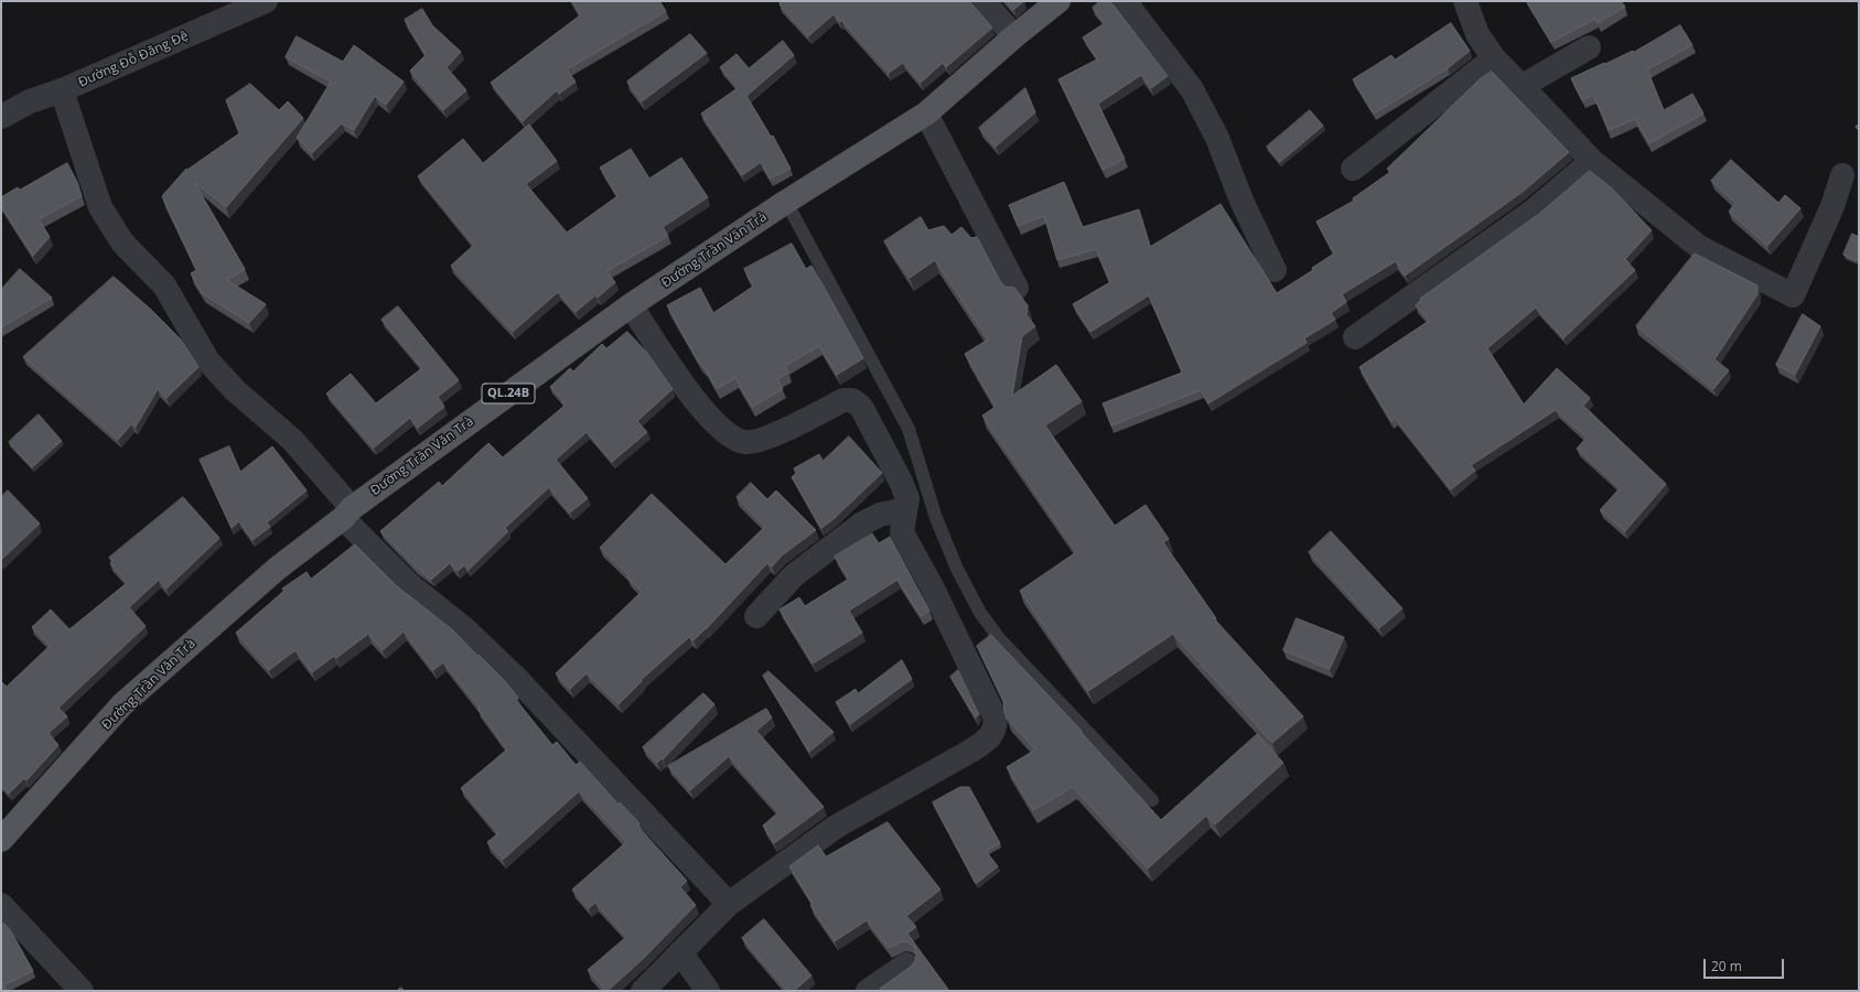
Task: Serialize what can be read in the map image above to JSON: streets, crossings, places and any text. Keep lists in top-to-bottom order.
{
  "streets": {
    "main road": ["Đường Trần Văn Trà", "QL.24B"],
    "street": ["Đường Đỗ Đăng Đệ"]
  },
  "scale_bar": "20 m"
}
